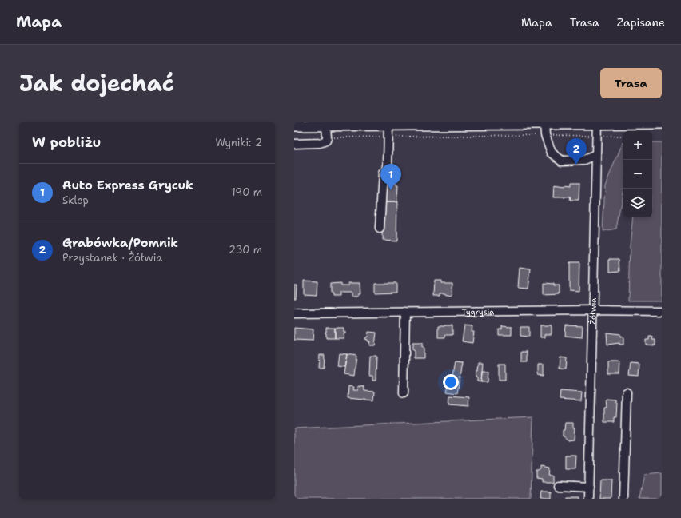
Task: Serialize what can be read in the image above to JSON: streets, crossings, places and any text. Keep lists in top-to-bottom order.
{
  "streets": {
    "street": ["Tygrysia", "Żółwia"]
  },
  "crossings": [
    ["Tygrysia", "Żółwia"]
  ],
  "page": {
    "header": "Mapa",
    "nav": ["Mapa", "Trasa", "Zapisane"],
    "title": "Jak dojechać",
    "buttons": "Trasa",
    "heading": ["W pobliżu", "Wyniki: 2"],
    "map_buttons": ["+", "−"],
    "pins": ["2", "1"],
    "list": [
      {
        "mark": "1",
        "name": "Auto Express Grycuk",
        "note": "Sklep",
        "value": "190 m"
      },
      {
        "mark": "2",
        "name": "Grabówka/Pomnik",
        "note": "Przystanek · Żółwia",
        "value": "230 m"
      }
    ]
  }
}
